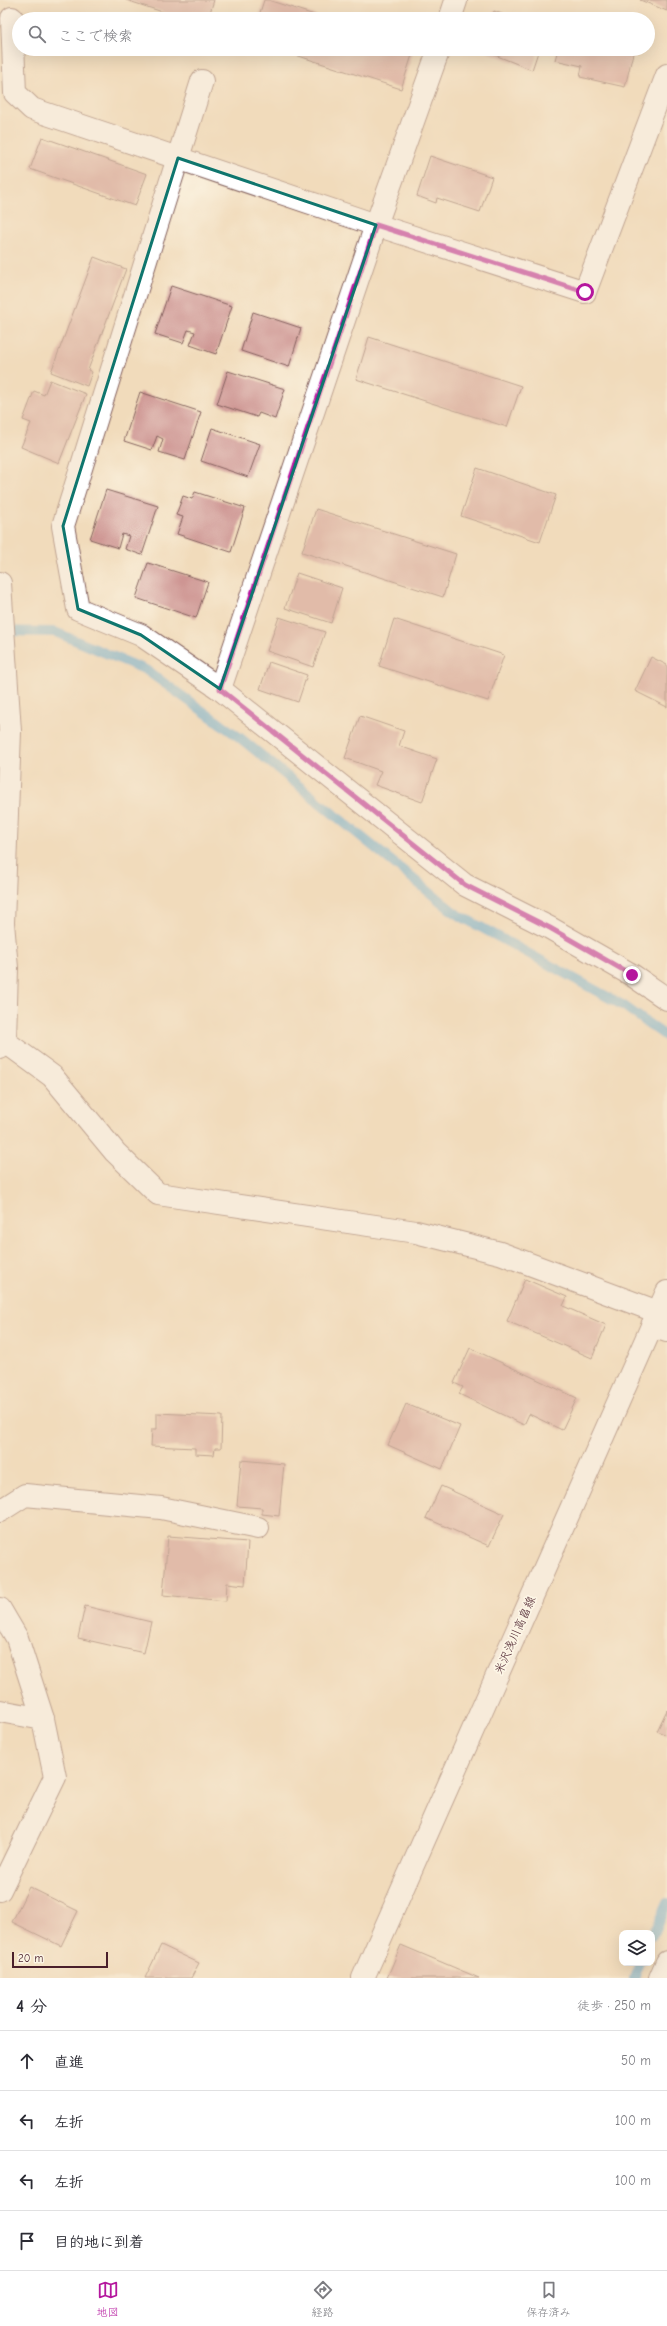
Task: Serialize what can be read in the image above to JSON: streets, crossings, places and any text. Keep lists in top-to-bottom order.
{
  "streets": {
    "street": ["米沢浅川高畠線"]
  },
  "scale_bar": "20 m",
  "page": {
    "search": "ここで検索",
    "scale": "20 m",
    "heading": ["4 分", "徒歩 · 250 m"],
    "list": [
      ["直進", "50 m"],
      ["左折", "100 m"],
      ["左折", "100 m"],
      "目的地に到着"
    ],
    "nav": ["地図", "経路", "保存済み"]
  }
}
